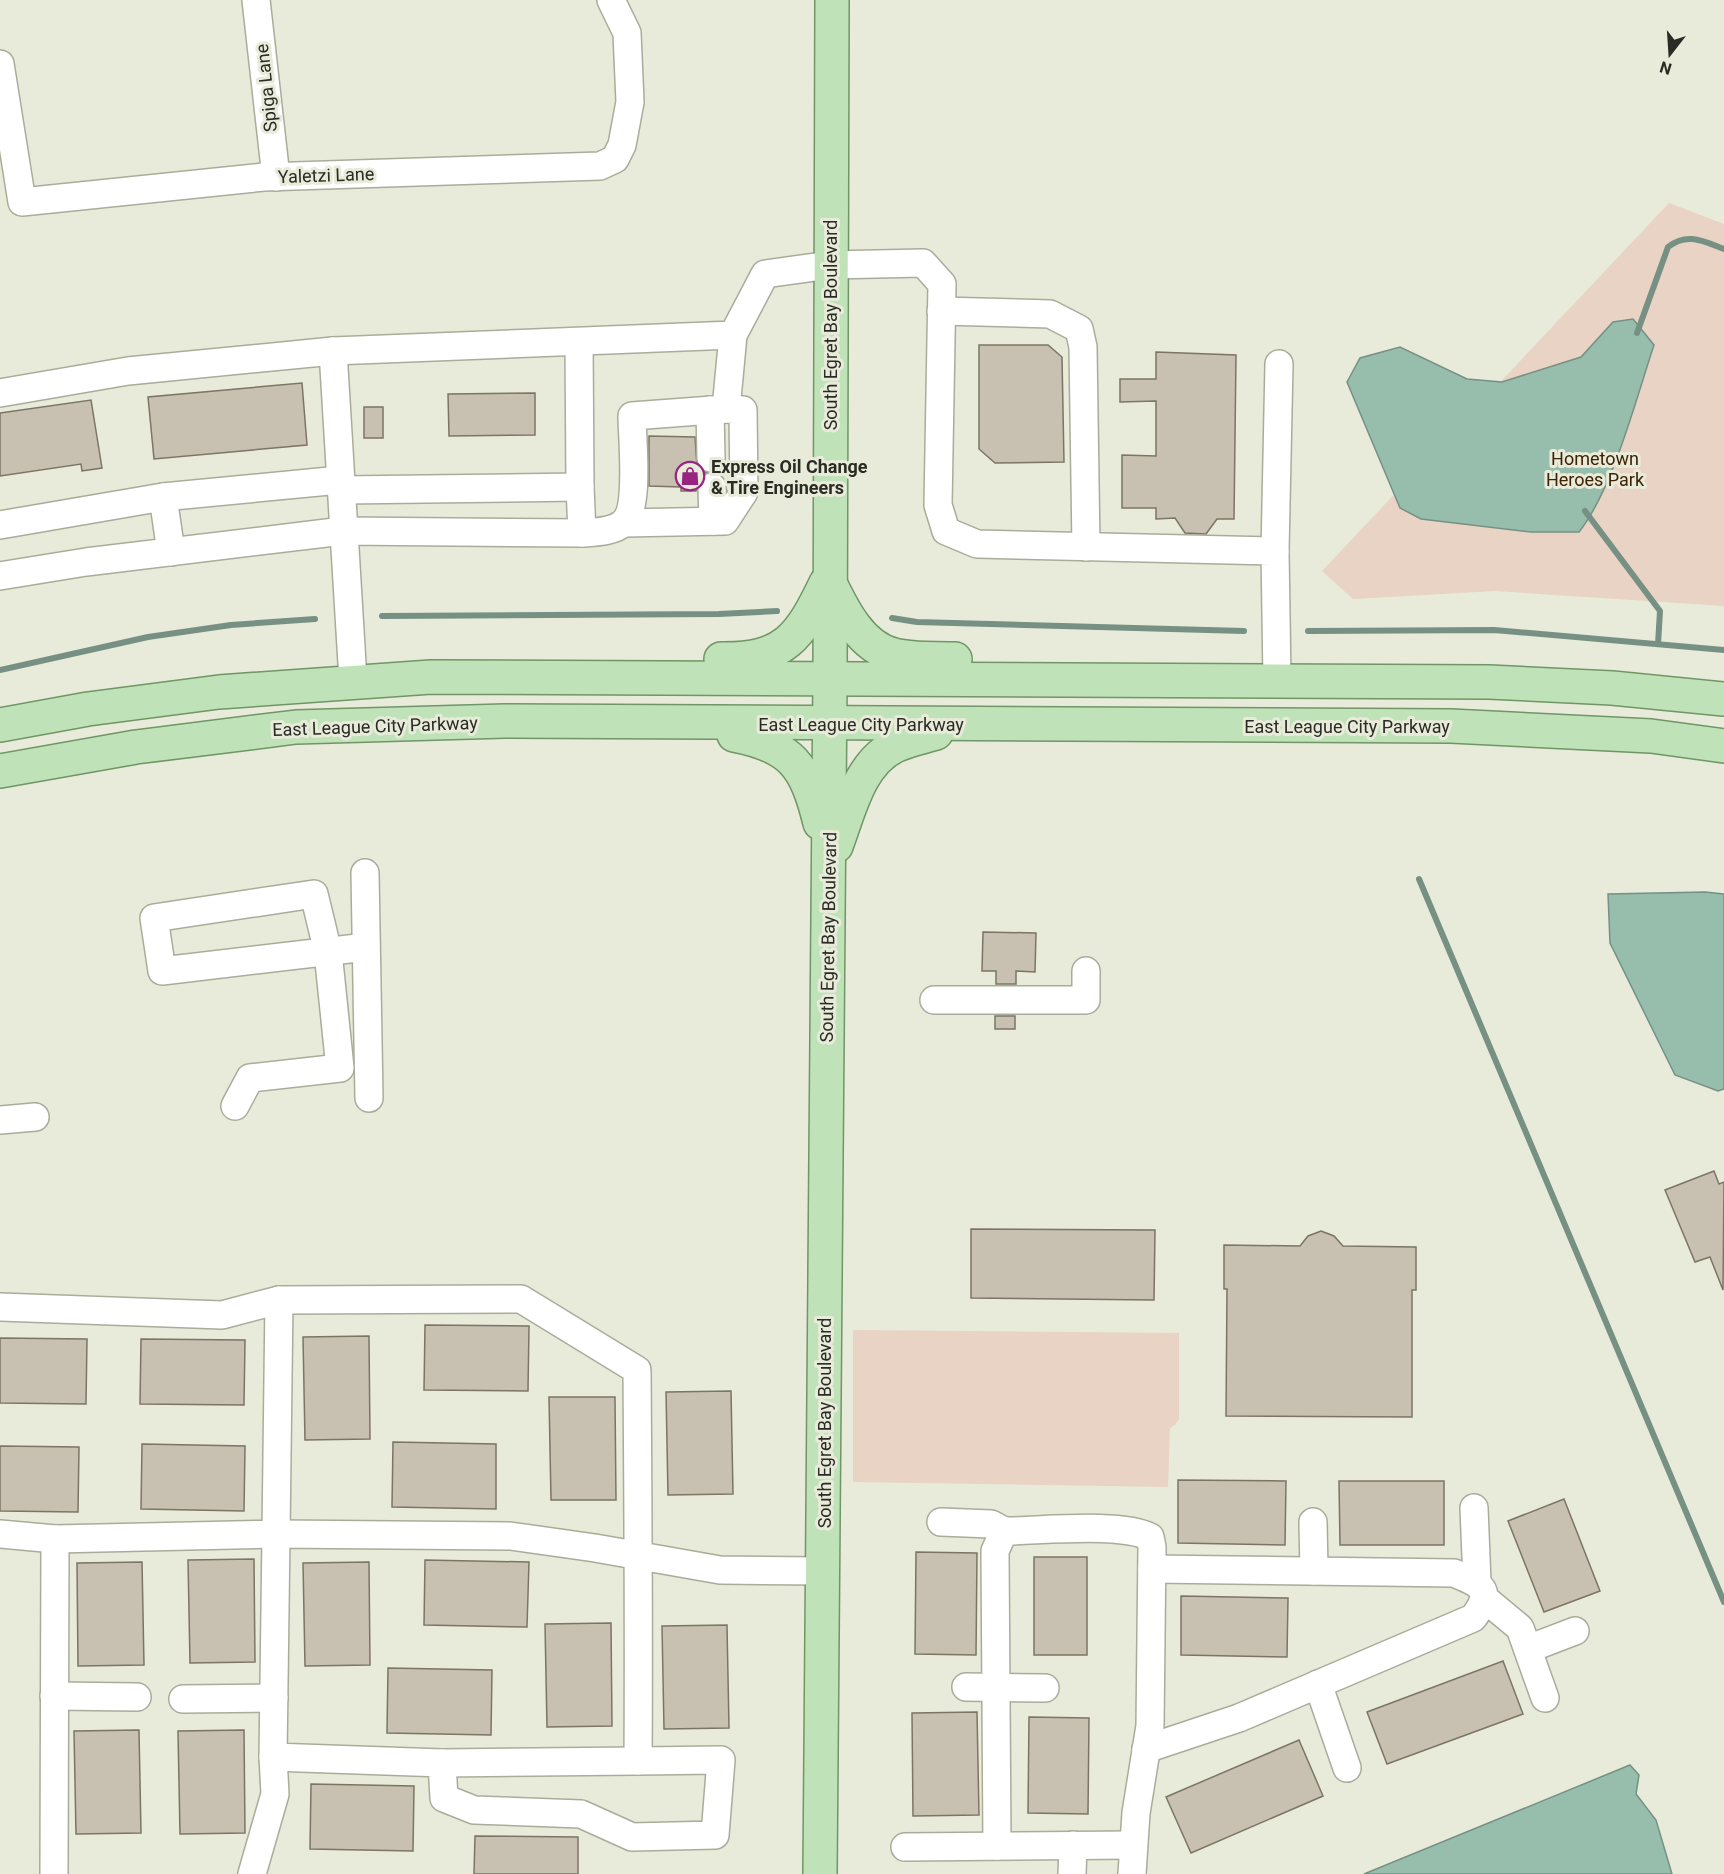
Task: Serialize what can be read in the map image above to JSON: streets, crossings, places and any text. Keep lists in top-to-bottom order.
{
  "streets": {
    "main road": ["South Egret Bay Boulevard", "East League City Parkway"],
    "street": ["Spiga Lane", "Yaletzi Lane"]
  },
  "crossings": [
    ["Spiga Lane", "Yaletzi Lane"],
    ["South Egret Bay Boulevard", "East League City Parkway"]
  ],
  "parks": ["Hometown Heroes Park"],
  "places": {
    "shop": ["Express Oil Change & Tire Engineers"]
  },
  "north": "bottom"
}
